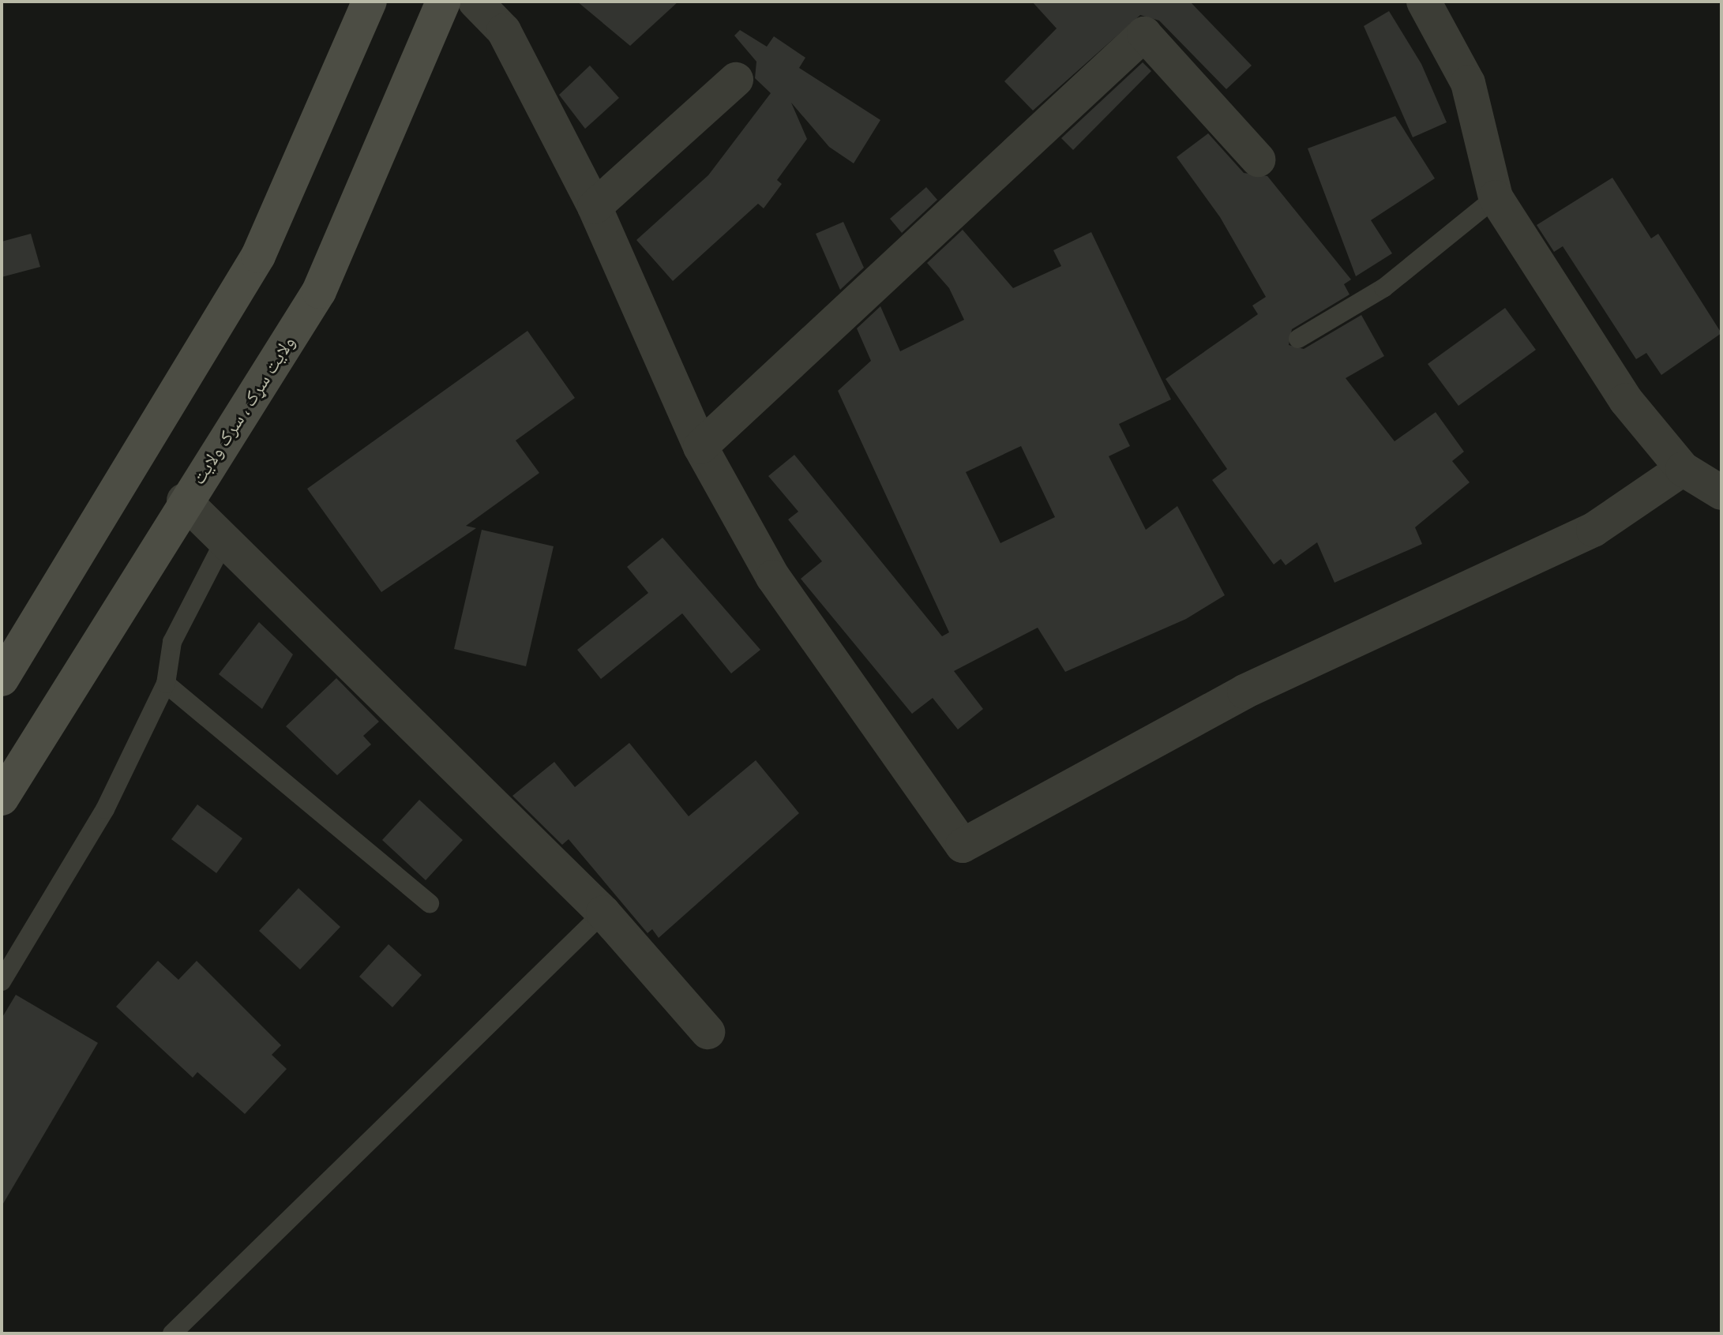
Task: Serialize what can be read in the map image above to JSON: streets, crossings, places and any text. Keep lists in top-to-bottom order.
{
  "streets": {
    "main road": ["ولایت سړک ، سرک ولایت"]
  }
}
